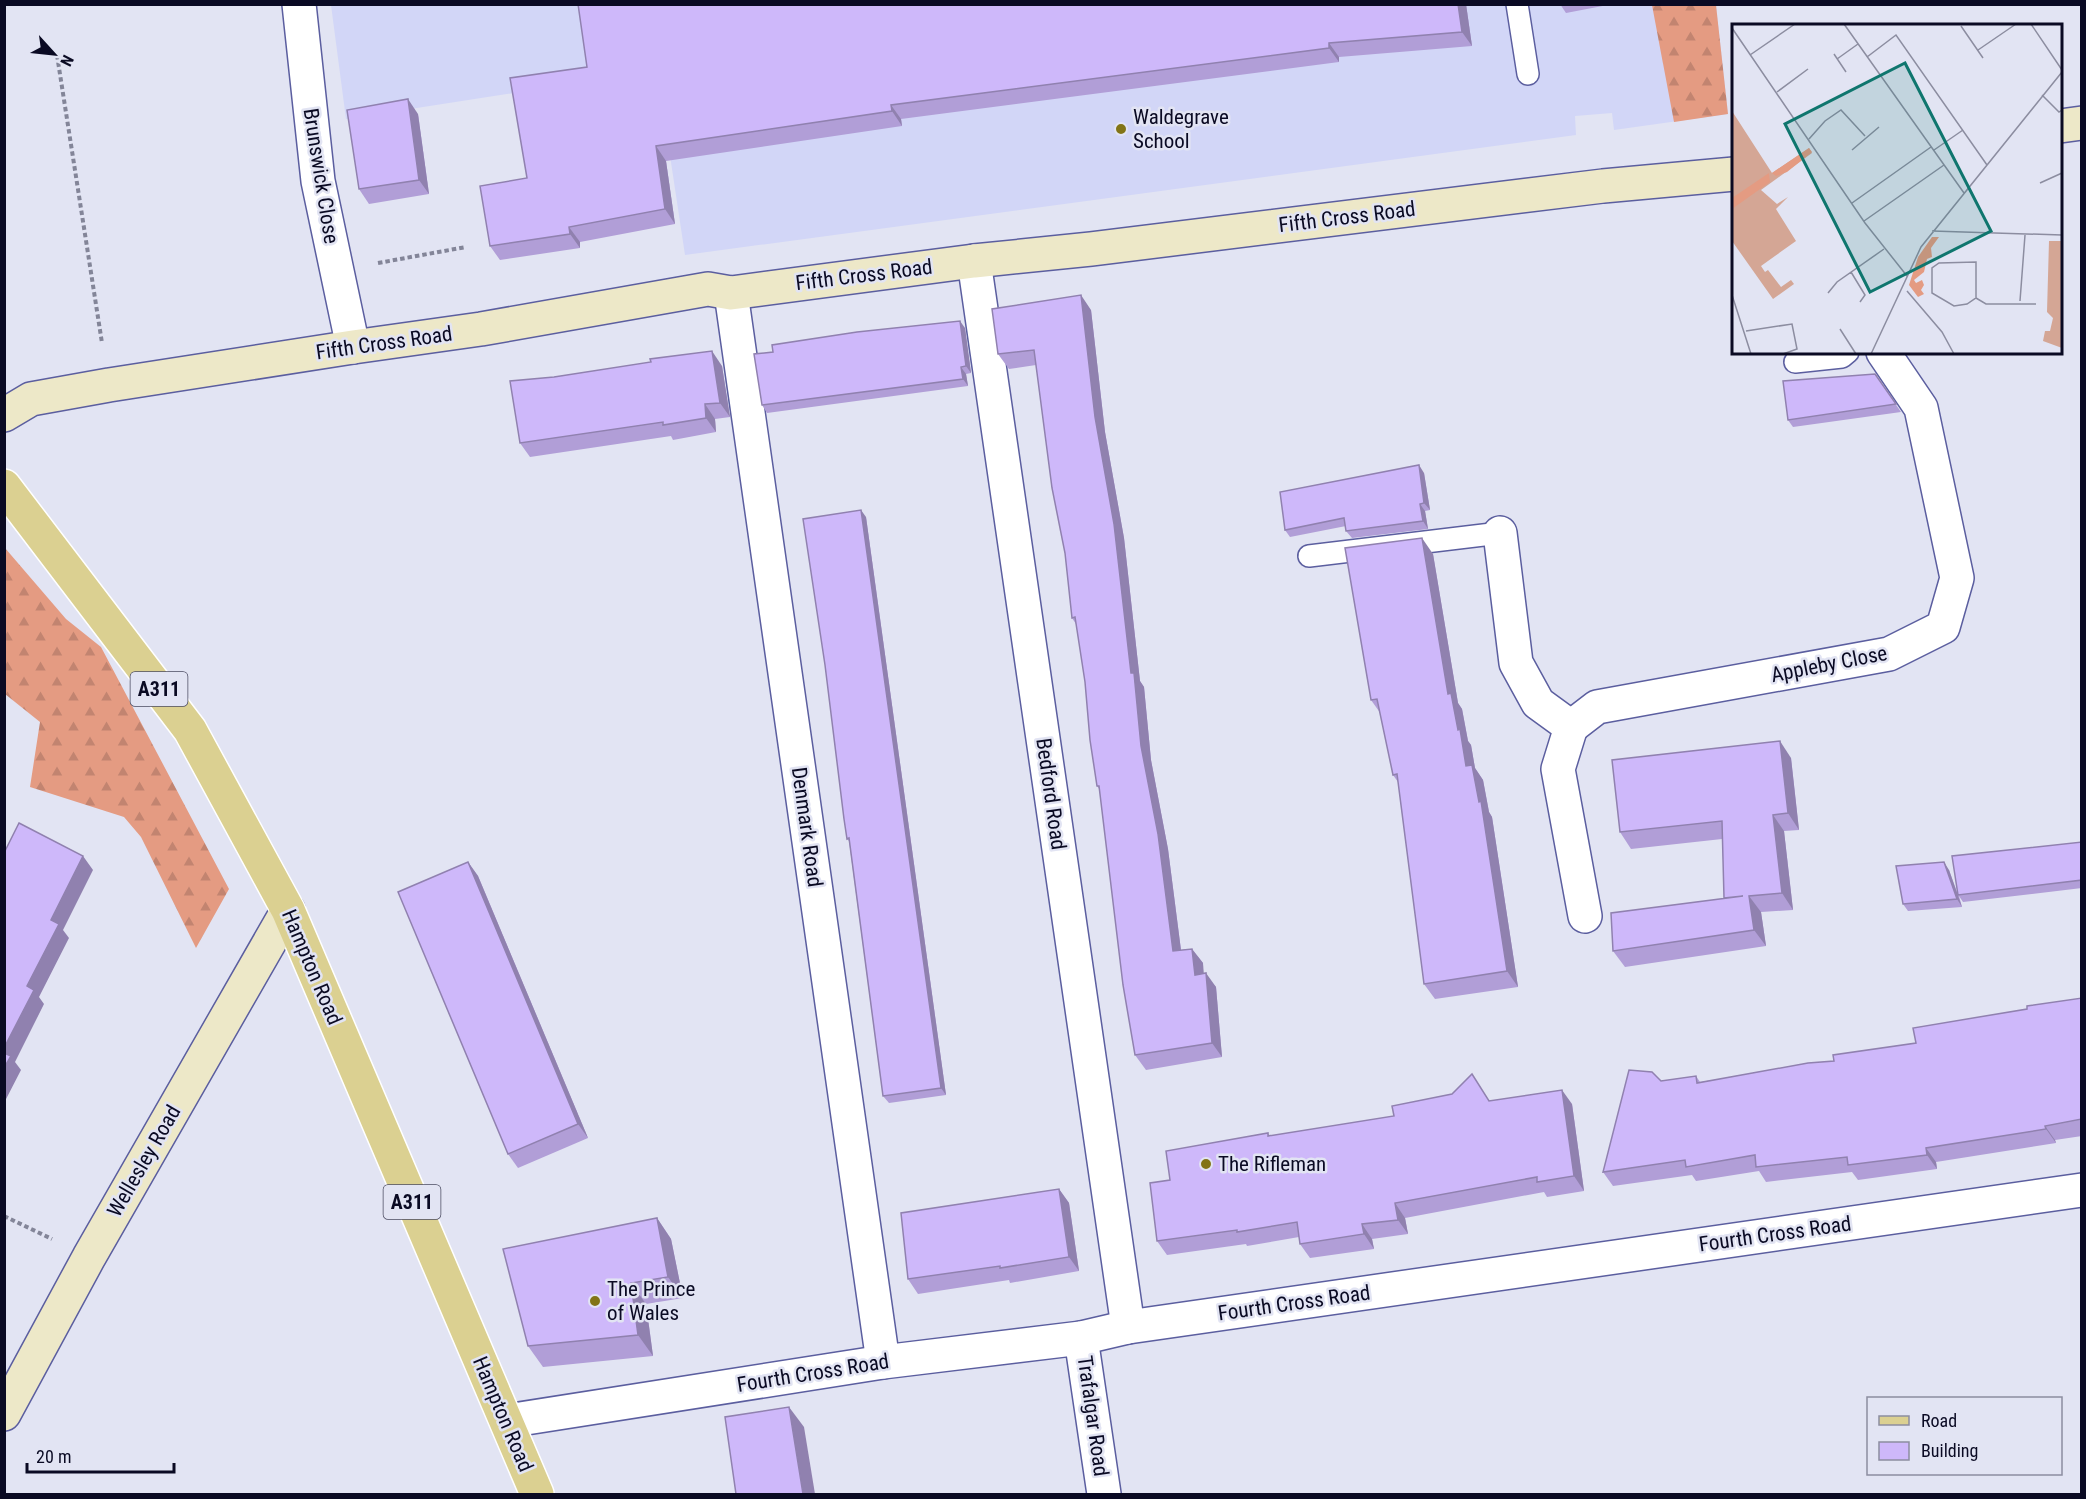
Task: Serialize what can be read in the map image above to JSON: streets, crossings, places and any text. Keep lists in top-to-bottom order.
{
  "streets": {
    "main road": ["A311", "Hampton Road"],
    "street": [
      "Brunswick Close",
      "Fifth Cross Road",
      "Appleby Close",
      "Bedford Road",
      "Denmark Road",
      "Wellesley Road",
      "Fourth Cross Road",
      "Trafalgar Road"
    ]
  },
  "crossings": [
    ["Brunswick Close", "Fifth Cross Road"],
    ["Fifth Cross Road", "Bedford Road"],
    ["Fifth Cross Road", "Denmark Road"],
    ["Bedford Road", "Fourth Cross Road"],
    ["Denmark Road", "Fourth Cross Road"],
    ["Hampton Road", "Wellesley Road"],
    ["Hampton Road", "Fourth Cross Road"],
    ["Fourth Cross Road", "Trafalgar Road"]
  ],
  "places": ["Waldegrave School", "The Rifleman", "The Prince of Wales"],
  "legend": ["Road", "Building"],
  "scale_bar": "20 m",
  "north": "bottom right"
}
